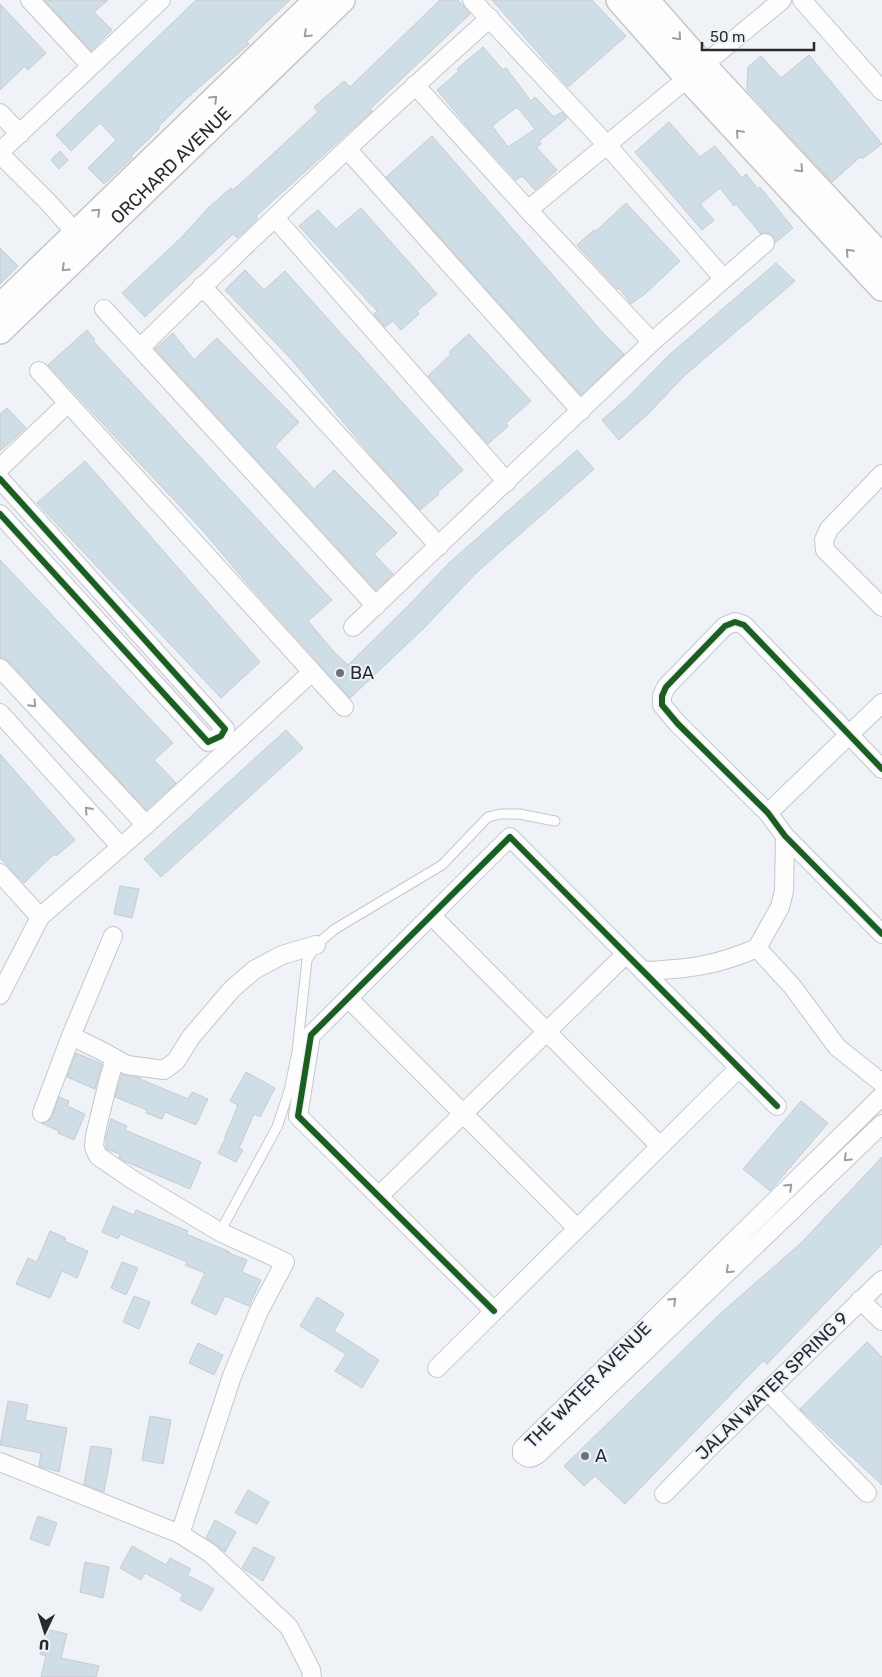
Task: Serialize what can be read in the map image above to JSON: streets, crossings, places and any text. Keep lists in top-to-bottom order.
{
  "streets": {
    "street": ["ORCHARD AVENUE", "THE WATER AVENUE", "JALAN WATER SPRING 9"]
  },
  "places": ["BA", "A"],
  "scale_bar": "50 m",
  "north": "bottom"
}
